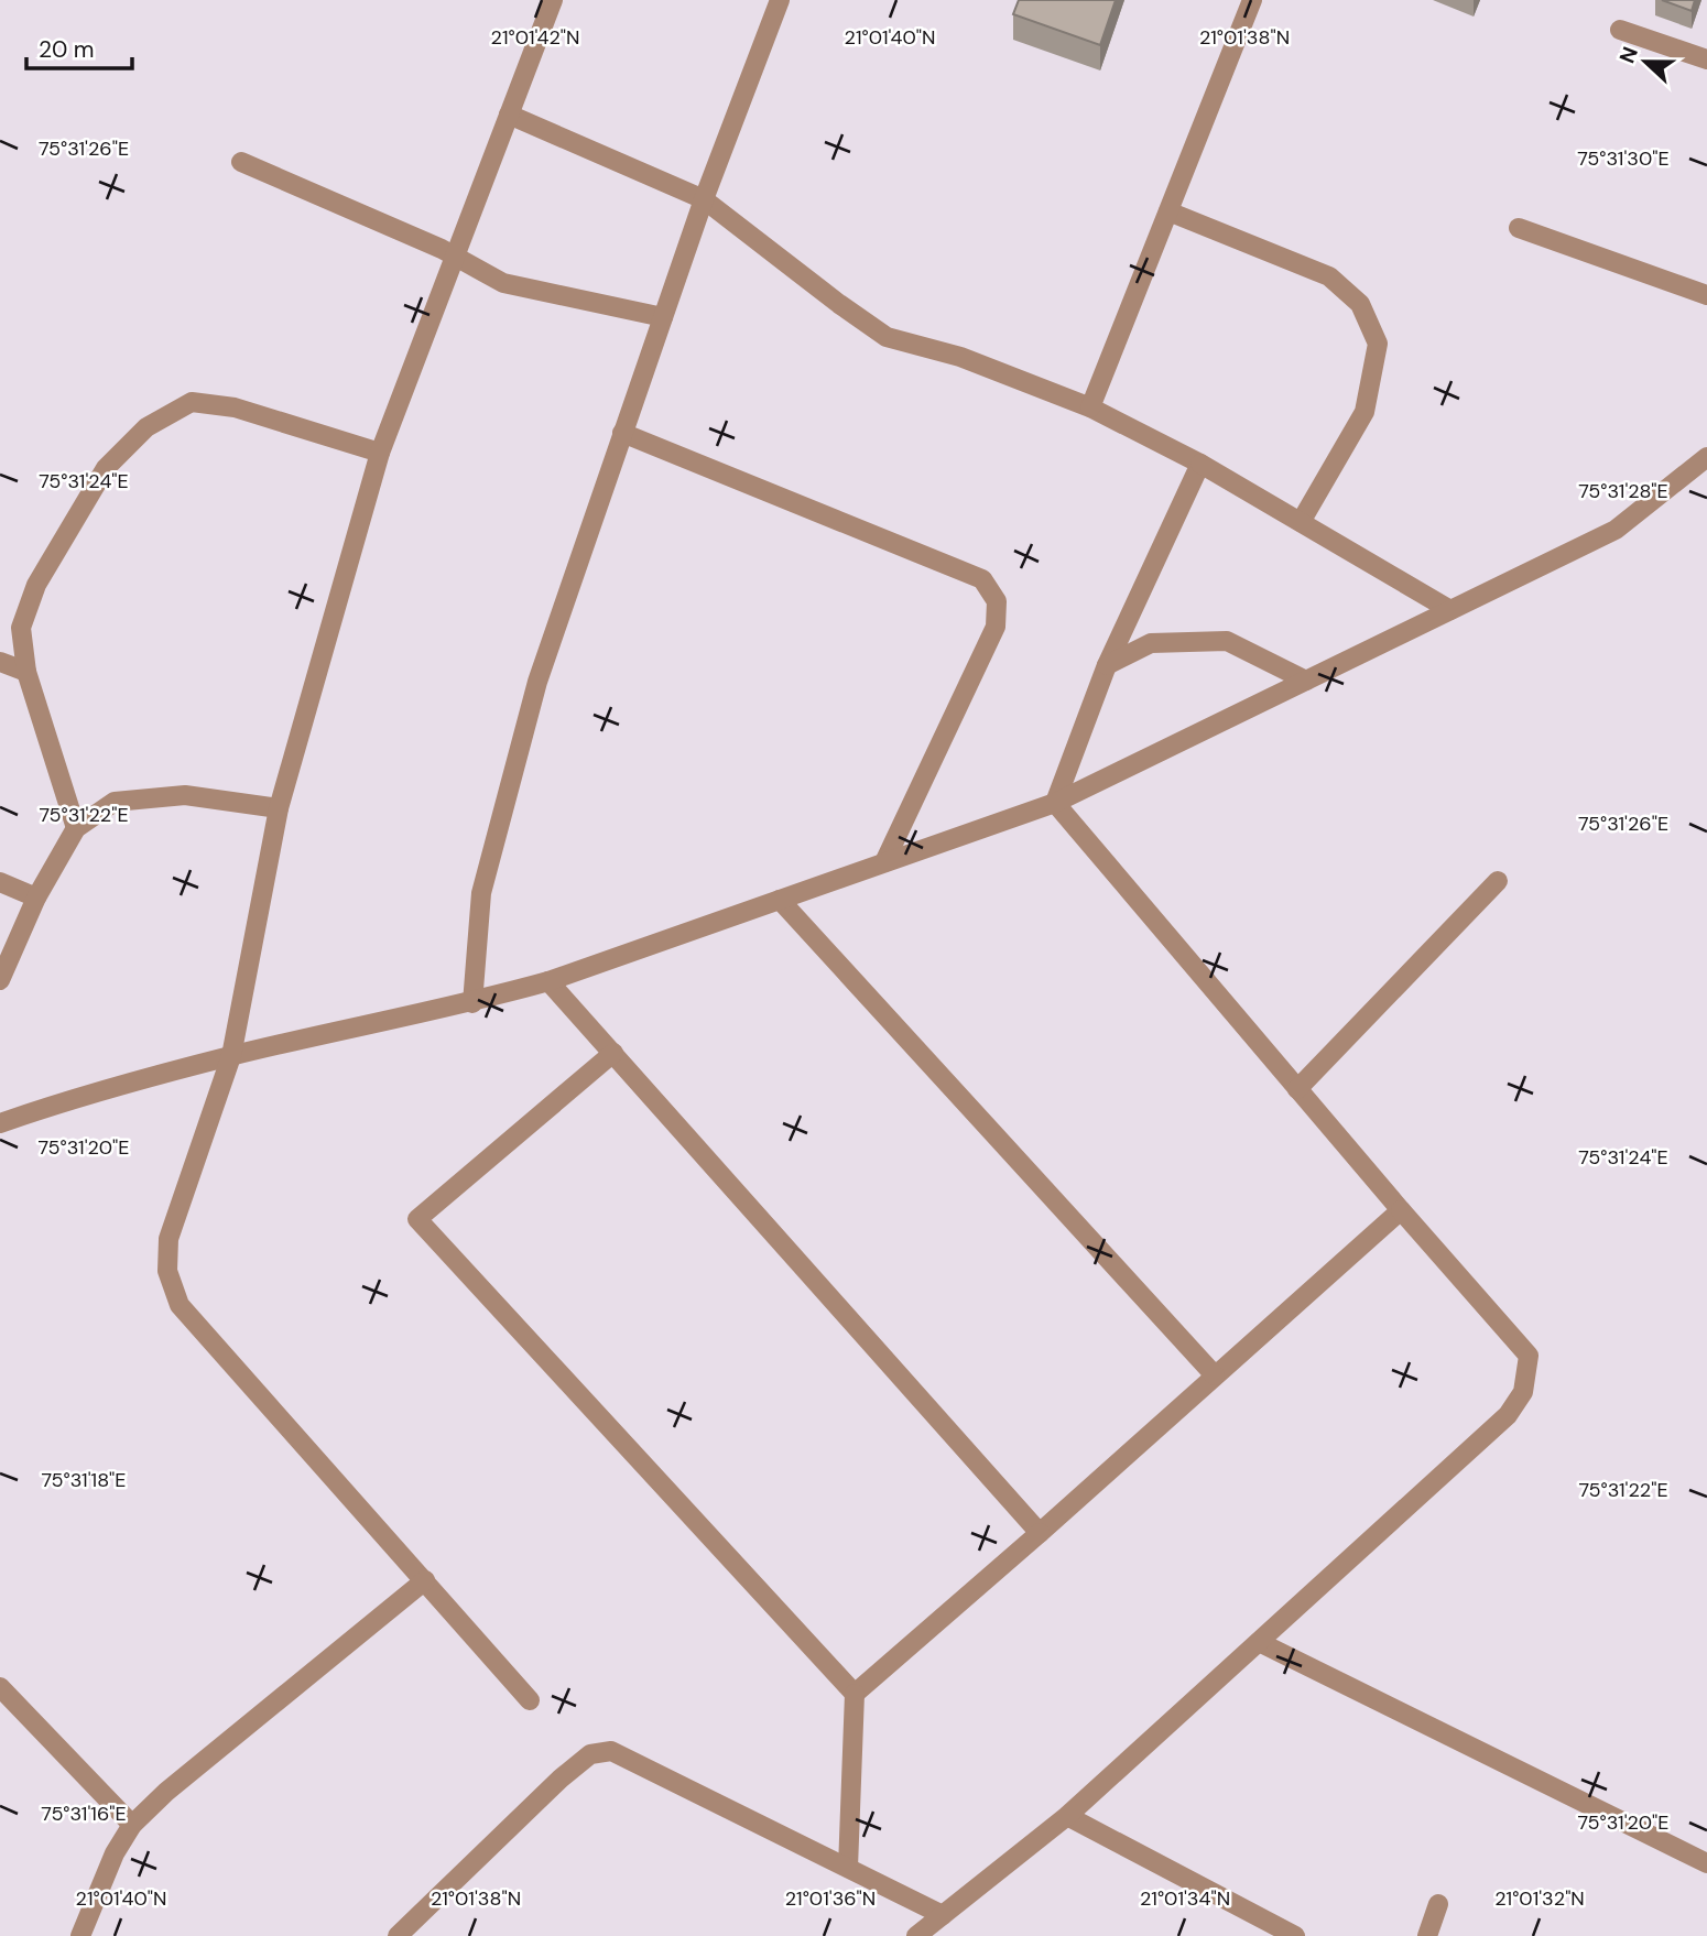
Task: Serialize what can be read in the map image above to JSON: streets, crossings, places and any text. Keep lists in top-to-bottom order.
{
  "scale_bar": "20 m",
  "north": "left",
  "coordinates": [
    "21°01'40\"N",
    "21°01'38\"N",
    "21°01'42\"N",
    "75°31'26\"E",
    "75°31'30\"E",
    "75°31'24\"E",
    "75°31'28\"E",
    "75°31'22\"E",
    "75°31'20\"E",
    "75°31'18\"E",
    "75°31'16\"E",
    "21°01'36\"N",
    "21°01'34\"N",
    "21°01'32\"N"
  ]
}
